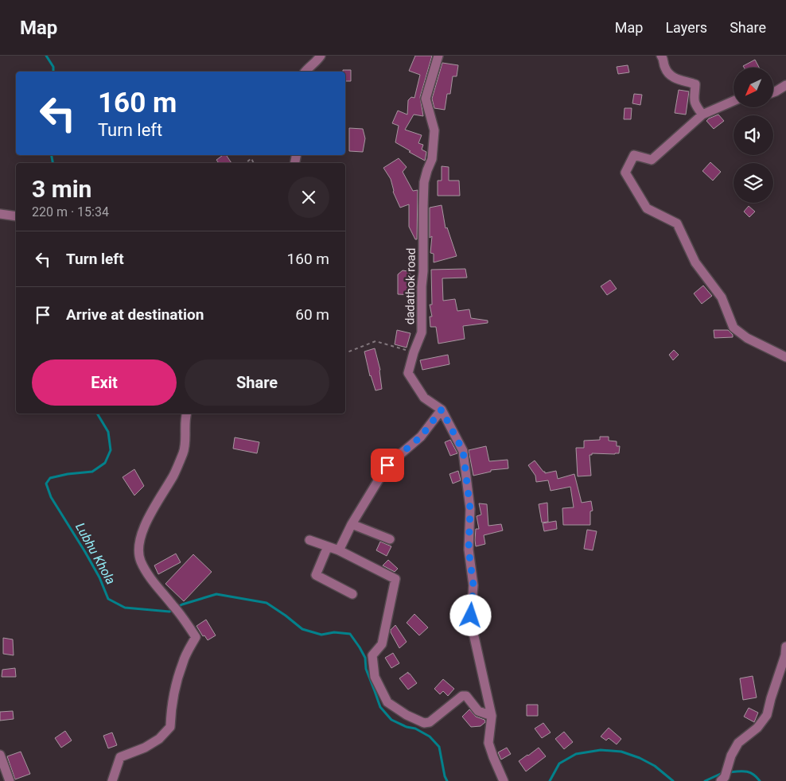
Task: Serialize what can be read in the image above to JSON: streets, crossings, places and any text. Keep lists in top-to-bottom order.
{
  "streets": {
    "street": ["dadathok road"]
  },
  "water": ["Lubhu Khola"],
  "north": "bottom left",
  "page": {
    "header": "Map",
    "nav": ["Map", "Layers", "Share"],
    "turn": ["160 m", "Turn left"],
    "heading": ["3 min", "220 m · 15:34"],
    "list": [
      {
        "name": "Turn left",
        "value": "160 m"
      },
      {
        "name": "Arrive at destination",
        "value": "60 m"
      }
    ],
    "buttons": ["Exit", "Share"]
  }
}
